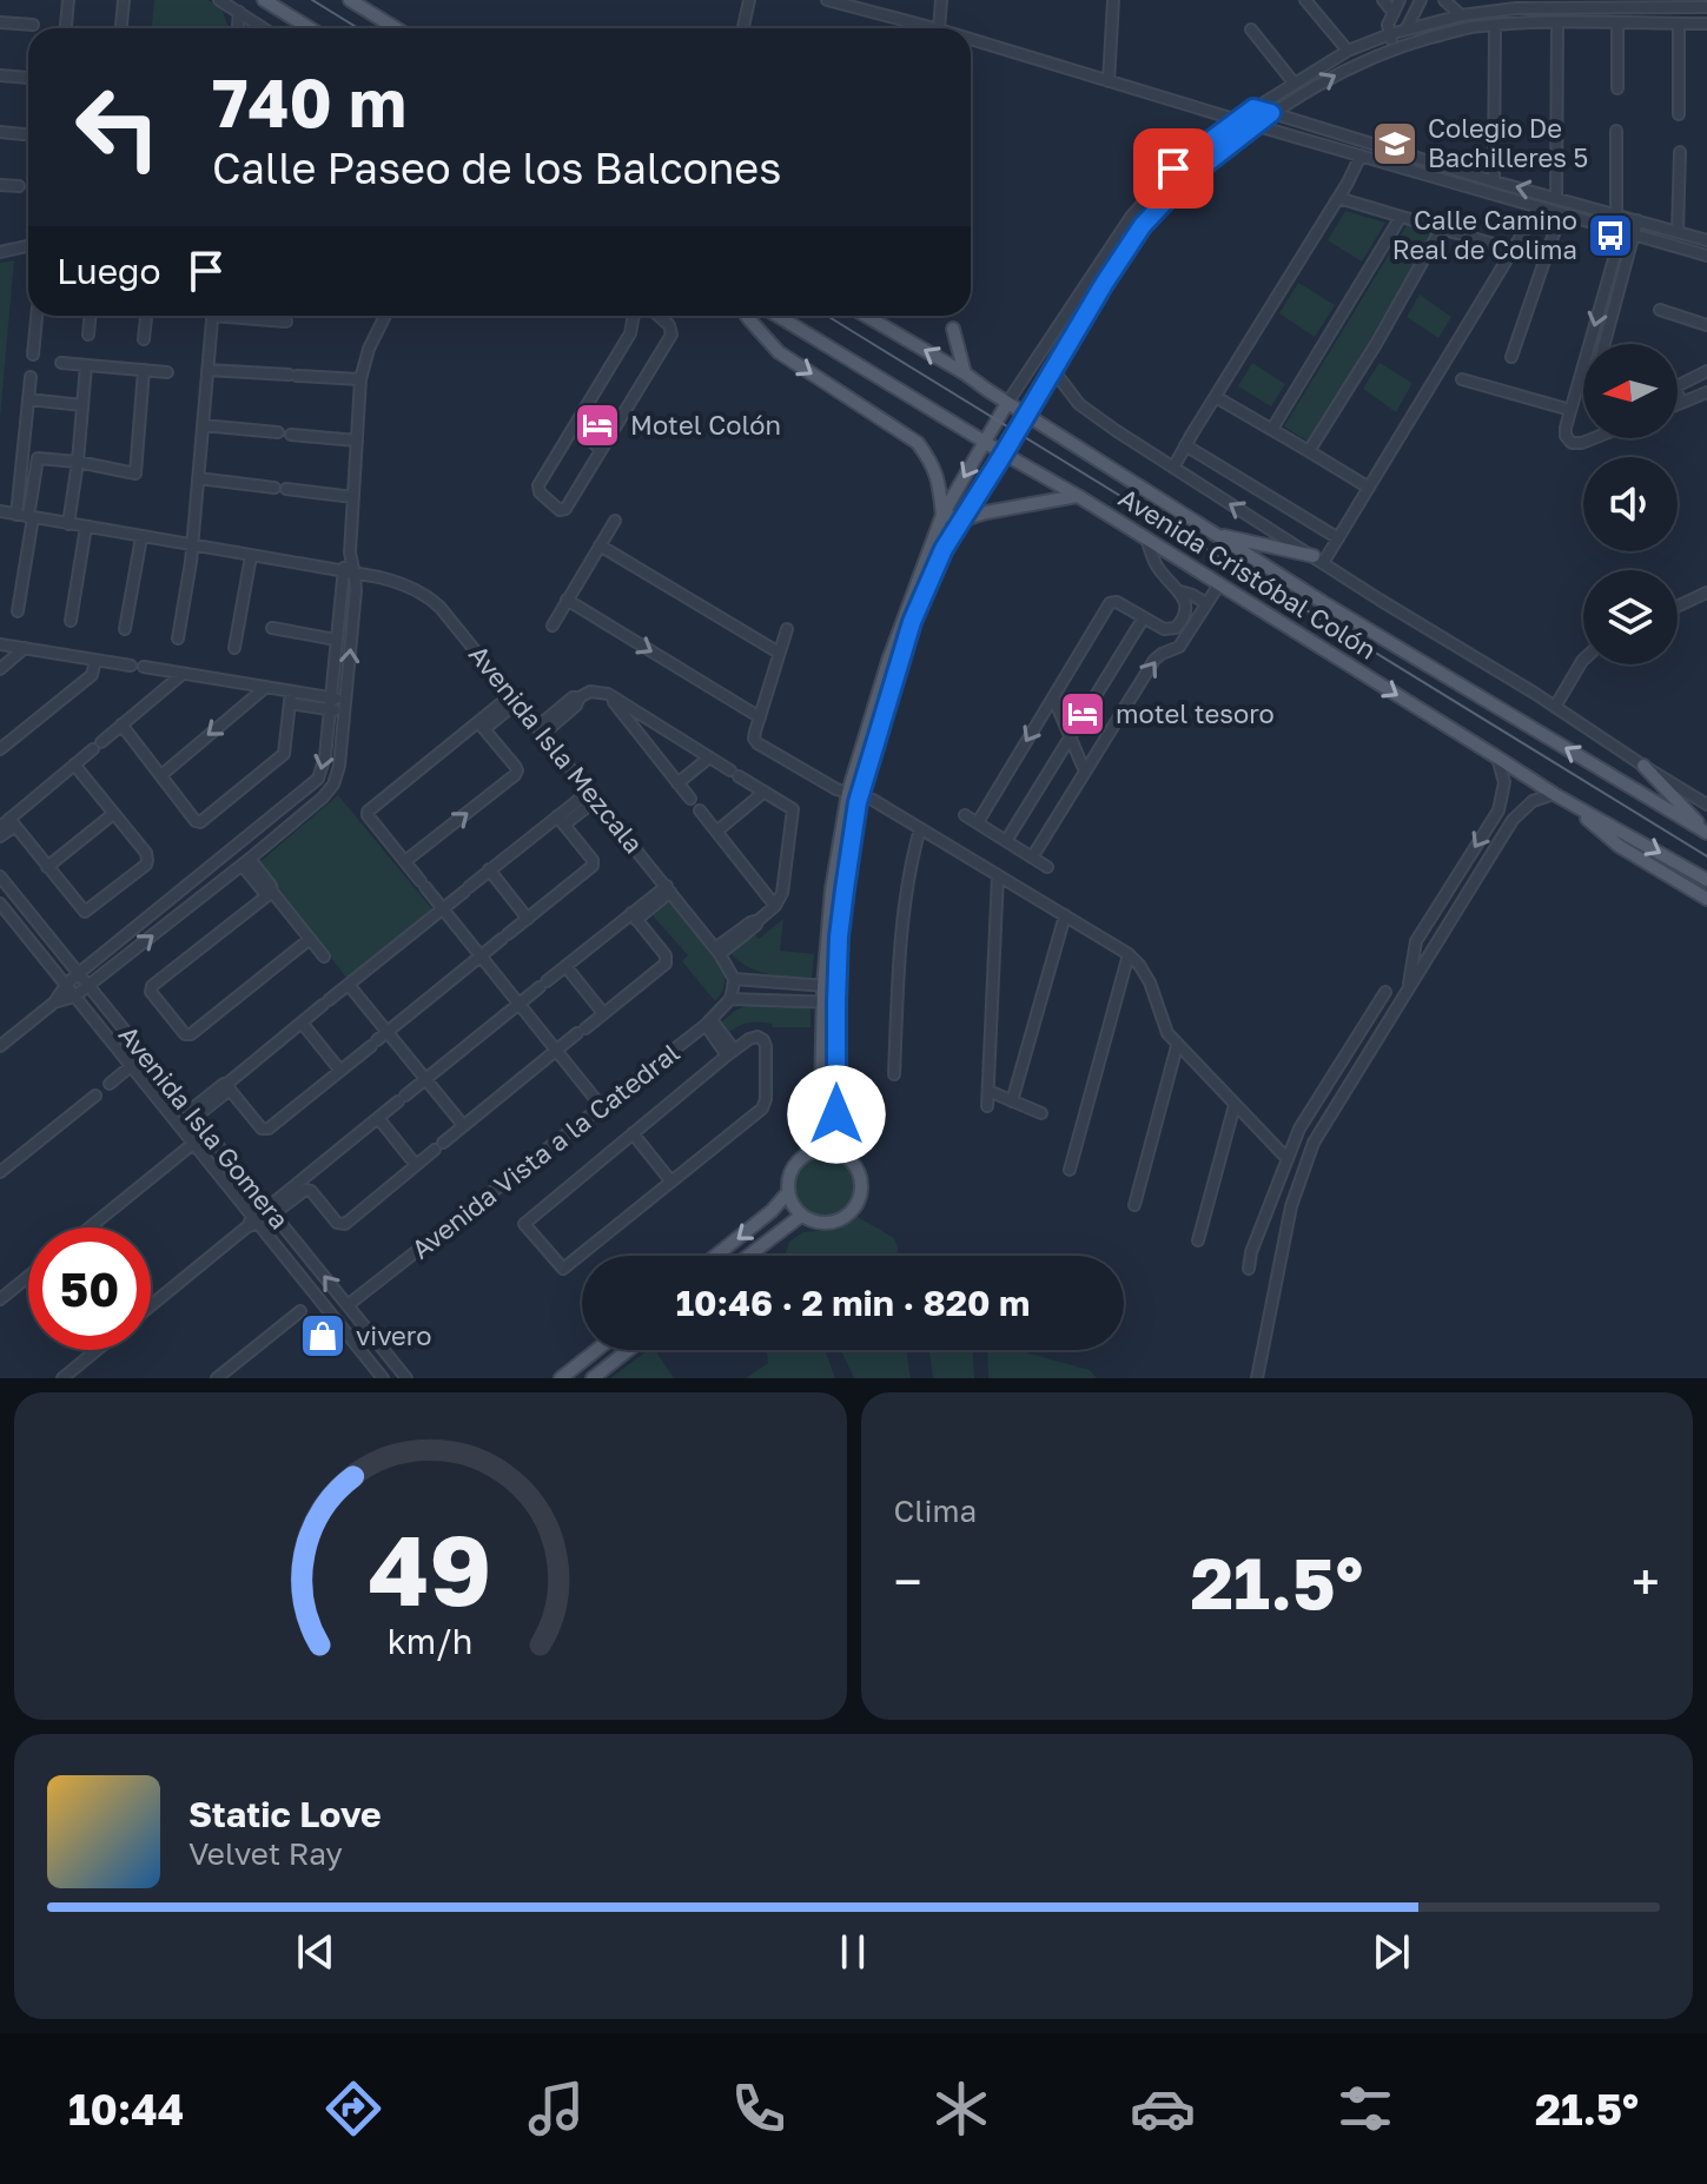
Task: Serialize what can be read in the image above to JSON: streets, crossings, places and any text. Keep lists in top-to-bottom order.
{
  "streets": {
    "main road": ["Avenida Cristóbal Colón"],
    "street": ["Avenida Isla Mezcala", "Avenida Isla Gomera", "Avenida Vista a la Catedral"]
  },
  "crossings": [
    ["Avenida Isla Mezcala", "Avenida Vista a la Catedral"],
    ["Avenida Isla Gomera", "Avenida Vista a la Catedral"]
  ],
  "places": {
    "school or university": ["Colegio De Bachilleres 5"],
    "bus stop": ["Calle Camino Real de Colima"],
    "hotel": ["Motel Colón", "motel tesoro"],
    "shop": ["vivero"]
  },
  "north": "left",
  "page": {
    "turn": ["740 m", "Calle Paseo de los Balcones"],
    "then": "Luego",
    "limit": "50",
    "trip": "10:46 · 2 min · 820 m",
    "tile": "Clima",
    "heat": ["−", "21.5°", "+"],
    "song": ["Static Love", "Velvet Ray"],
    "tabs": ["10:44", "21.5°"],
    "gauge": ["49", "km/h"]
  }
}
